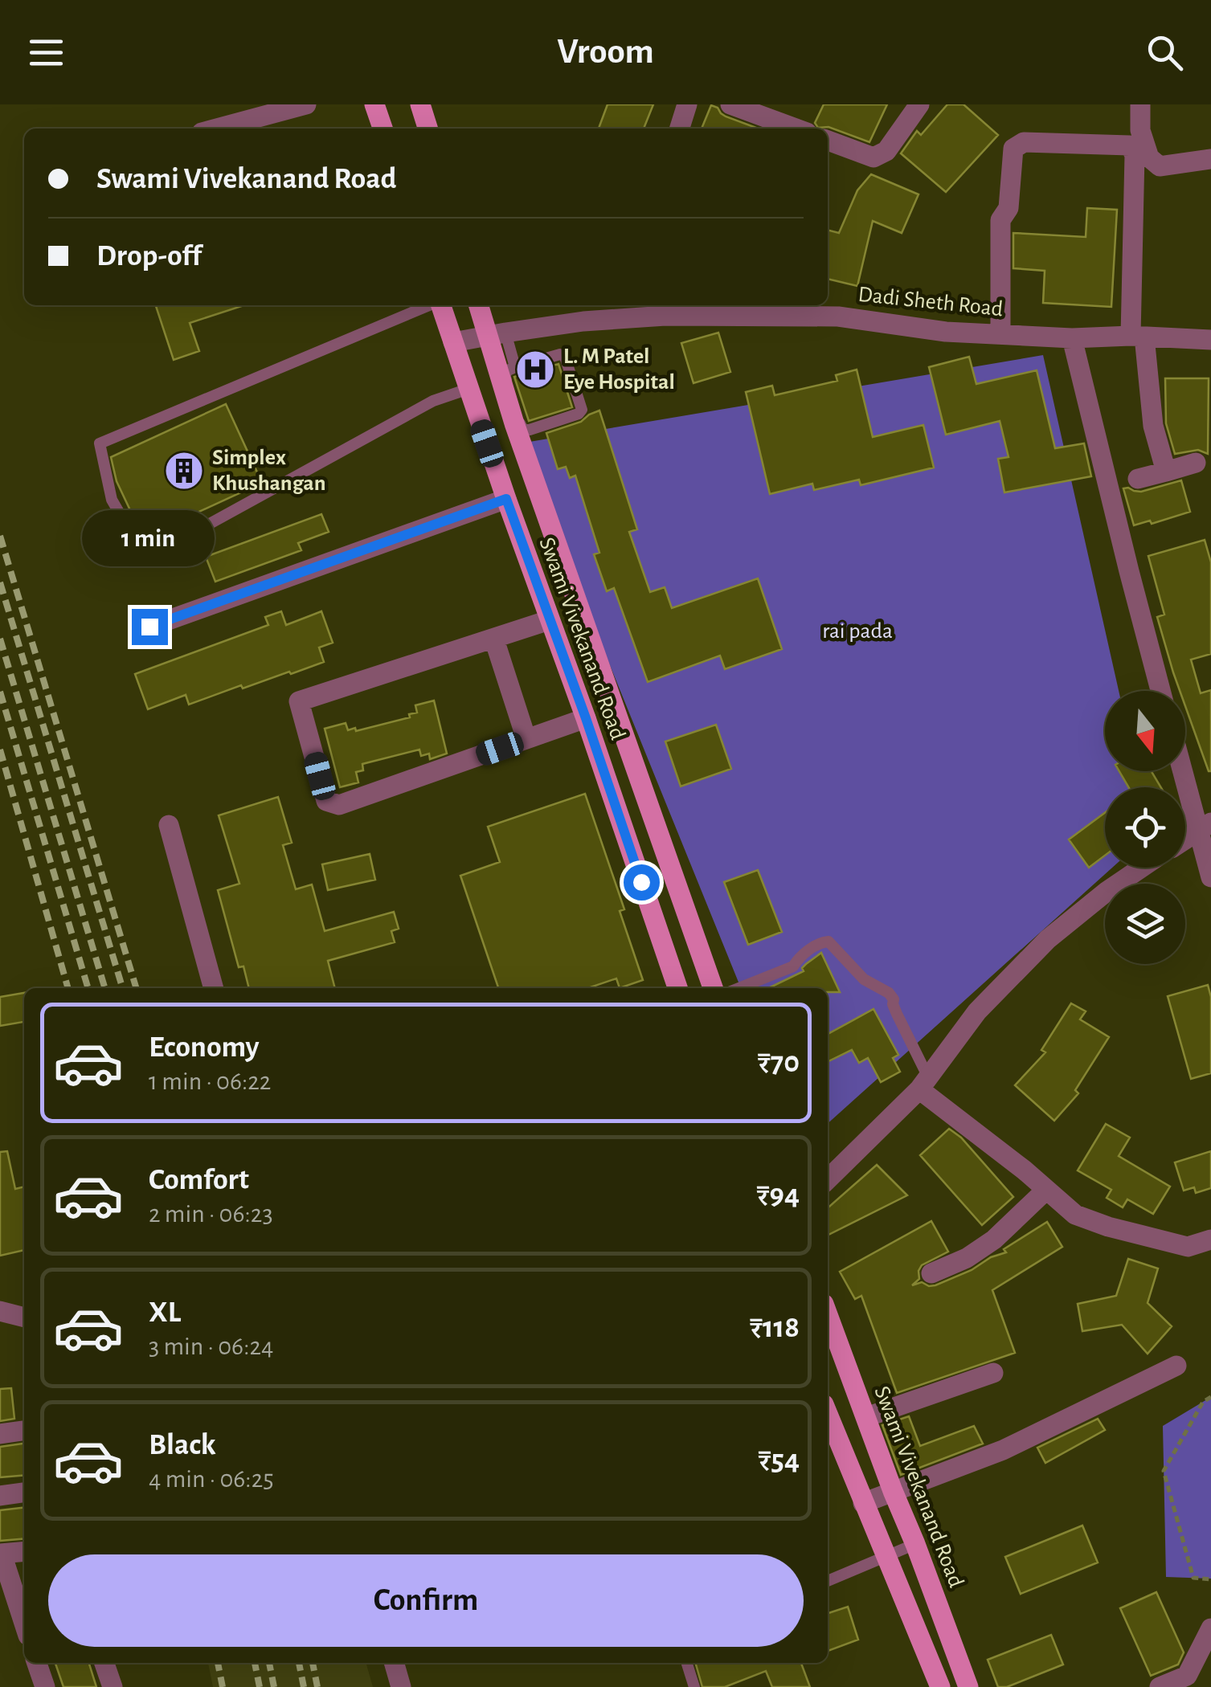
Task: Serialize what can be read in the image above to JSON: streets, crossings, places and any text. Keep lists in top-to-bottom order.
{
  "streets": {
    "main road": ["Swami Vivekanand Road"],
    "street": ["Dadi Sheth Road"]
  },
  "crossings": [
    ["Dadi Sheth Road", "Swami Vivekanand Road"]
  ],
  "parks": ["rai pada"],
  "places": {
    "hospital": ["L. M Patel Eye Hospital"],
    "building": ["Simplex Khushangan"]
  },
  "north": "bottom",
  "page": {
    "header": "Vroom",
    "banner": ["Swami Vivekanand Road", "Drop-off"],
    "bubble": "1 min",
    "list": [
      {
        "name": "Economy",
        "note": "1 min · 06:22",
        "value": "₹70"
      },
      {
        "name": "Comfort",
        "note": "2 min · 06:23",
        "value": "₹94"
      },
      {
        "name": "XL",
        "note": "3 min · 06:24",
        "value": "₹118"
      },
      {
        "name": "Black",
        "note": "4 min · 06:25",
        "value": "₹54"
      }
    ],
    "buttons": "Confirm"
  }
}
